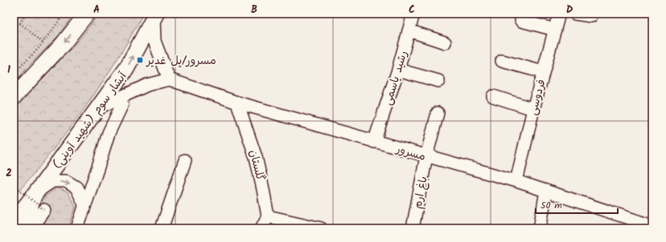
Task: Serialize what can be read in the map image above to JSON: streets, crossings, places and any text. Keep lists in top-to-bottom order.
{
  "streets": {
    "main road": ["آبشار سوم (شهید آوینی)"],
    "street": [
      "رشید یاسمی",
      "فردوسی",
      "مسرور",
      "گلستان",
      "باغ ارم"
    ]
  },
  "crossings": [
    ["رشید یاسمی", "مسرور"],
    ["فردوسی", "مسرور"],
    ["مسرور", "گلستان"],
    ["مسرور", "باغ ارم"]
  ],
  "places": {
    "transit": ["مسرور/پل غدیر"]
  },
  "scale_bar": "50 m",
  "grid": {
    "columns": [
      "A",
      "B",
      "C",
      "D"
    ],
    "rows": ["1", "2"]
  }
}
